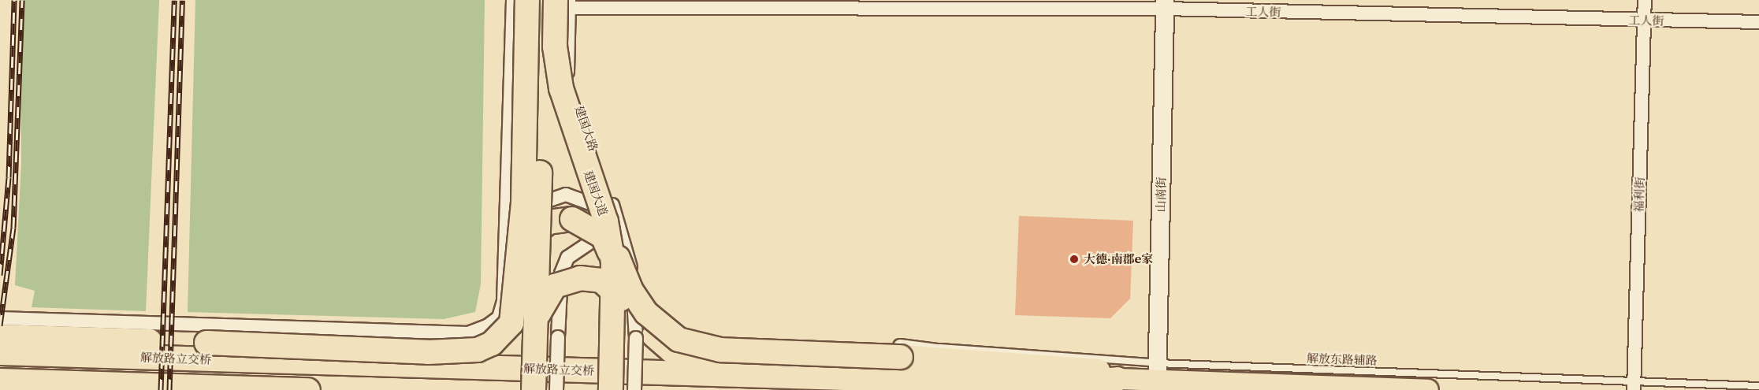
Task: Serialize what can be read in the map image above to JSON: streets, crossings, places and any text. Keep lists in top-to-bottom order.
{
  "streets": {
    "highway": ["建国大道", "解放路立交桥"],
    "main road": ["山南街"],
    "street": ["工人街", "福利街"],
    "lane": ["解放东路辅路"]
  },
  "crossings": [
    ["工人街", "建国大道"],
    ["工人街", "山南街"],
    ["工人街", "福利街"],
    ["山南街", "解放东路辅路"],
    ["福利街", "解放东路辅路"]
  ],
  "places": ["大德·南郡e家"]
}
